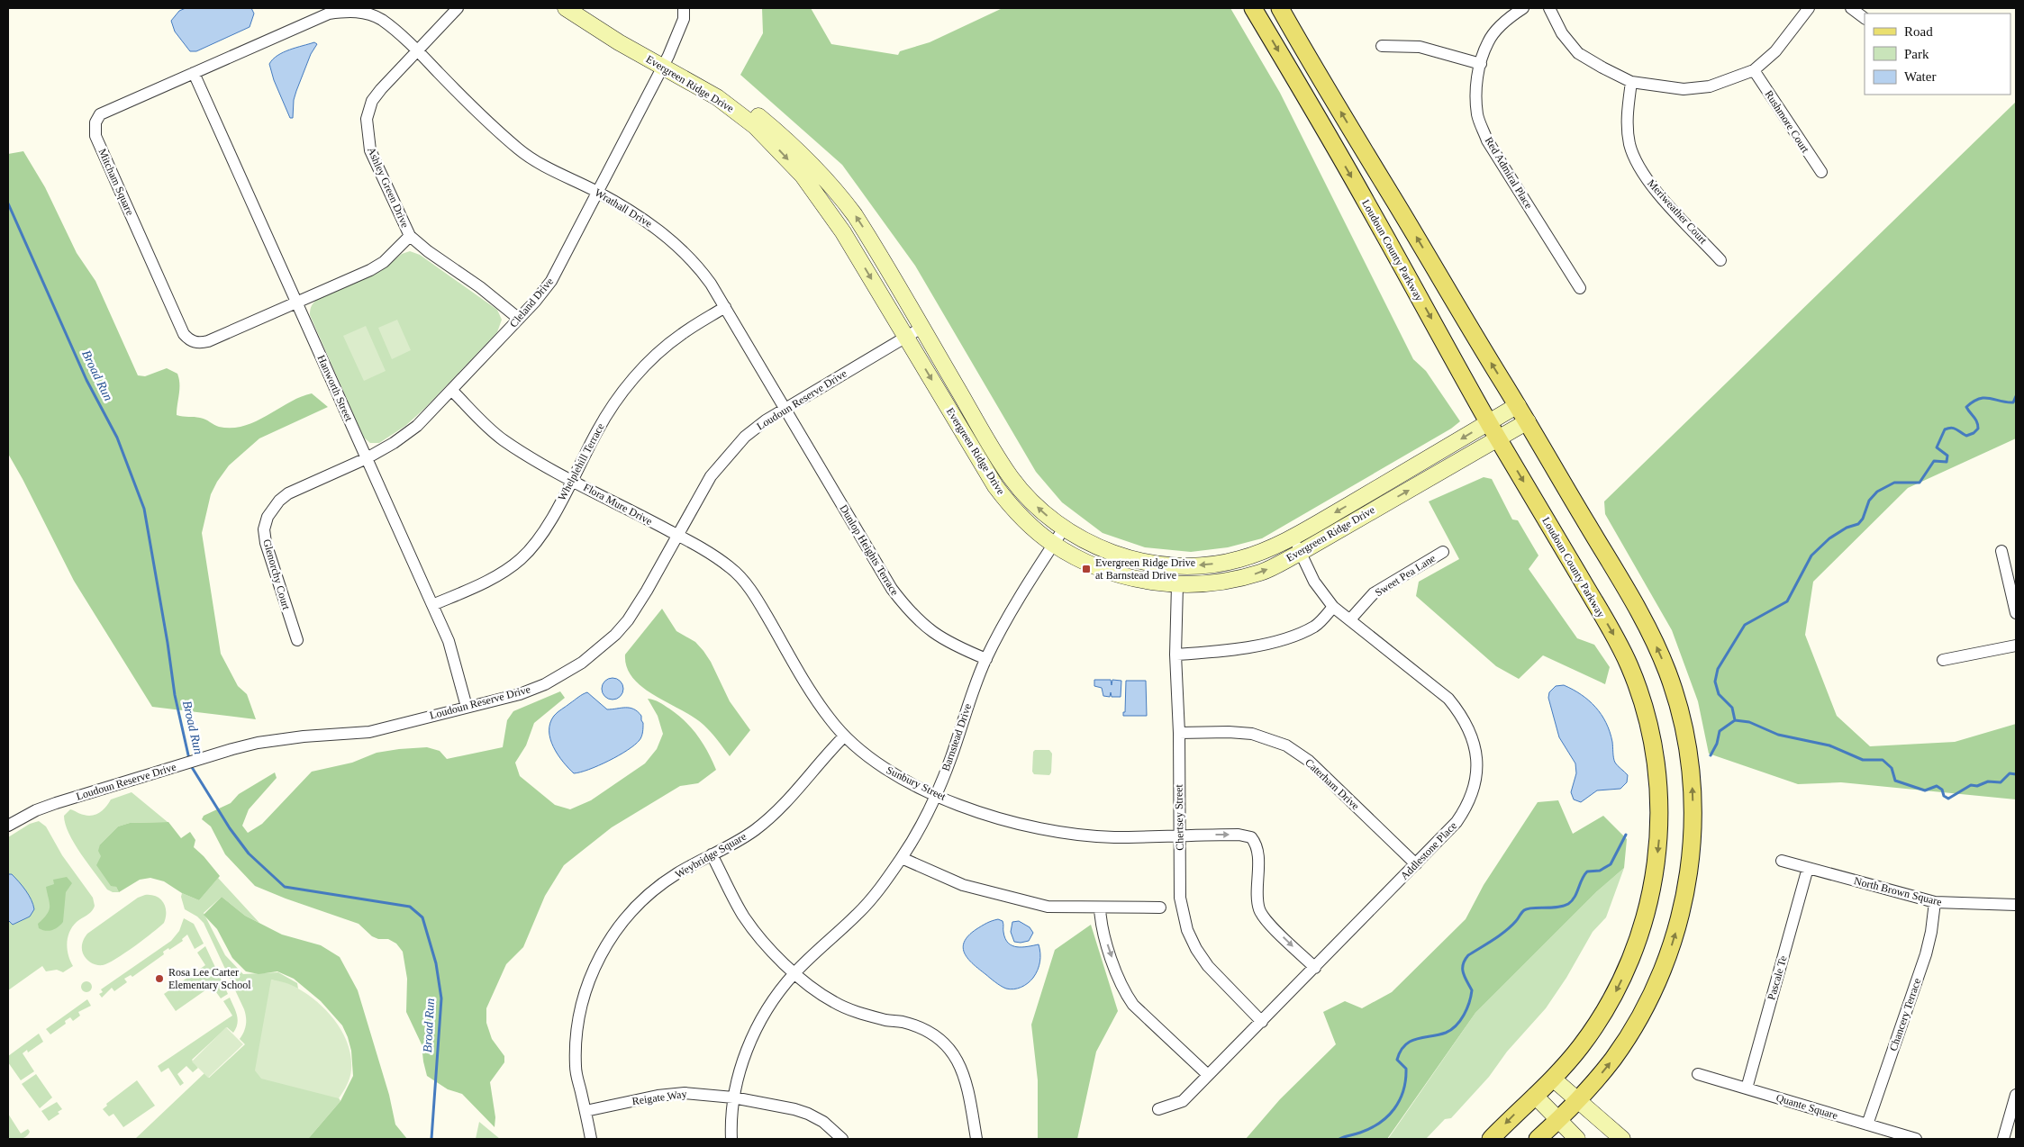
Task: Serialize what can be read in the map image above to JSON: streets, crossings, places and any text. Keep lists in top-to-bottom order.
{
  "streets": {
    "main road": ["Loudoun County Parkway"],
    "street": [
      "Evergreen Ridge Drive",
      "Rushmore Court",
      "Red Admiral Place",
      "Mitcham Square",
      "Ashley Green Drive",
      "Wrathall Drive",
      "Meriweather Court",
      "Cleland Drive",
      "Hanworth Street",
      "Loudoun Reserve Drive",
      "Whelplehill Terrace",
      "Flora Mure Drive",
      "Dunlop Heights Terrace",
      "Glenorchy Court",
      "Sweet Pea Lane",
      "Barnstead Drive",
      "Sunbury Street",
      "Caterham Drive",
      "Chertsey Street",
      "Addlestone Place",
      "Weybridge Square",
      "North Brown Square",
      "Pascale Te",
      "Chancery Terrace",
      "Reigate Way",
      "Quante Square"
    ]
  },
  "crossings": [
    ["Evergreen Ridge Drive", "Loudoun County Parkway"],
    ["Evergreen Ridge Drive", "Cleland Drive"],
    ["Evergreen Ridge Drive", "Loudoun Reserve Drive"],
    ["Evergreen Ridge Drive", "Barnstead Drive"],
    ["Evergreen Ridge Drive", "Chertsey Street"],
    ["Evergreen Ridge Drive", "Addlestone Place"],
    ["Mitcham Square", "Ashley Green Drive"],
    ["Mitcham Square", "Wrathall Drive"],
    ["Mitcham Square", "Hanworth Street"],
    ["Ashley Green Drive", "Wrathall Drive"],
    ["Ashley Green Drive", "Cleland Drive"],
    ["Wrathall Drive", "Cleland Drive"],
    ["Wrathall Drive", "Loudoun Reserve Drive"],
    ["Wrathall Drive", "Whelplehill Terrace"],
    ["Wrathall Drive", "Dunlop Heights Terrace"],
    ["Cleland Drive", "Hanworth Street"],
    ["Cleland Drive", "Flora Mure Drive"],
    ["Cleland Drive", "Glenorchy Court"],
    ["Hanworth Street", "Loudoun Reserve Drive"],
    ["Hanworth Street", "Whelplehill Terrace"],
    ["Hanworth Street", "Glenorchy Court"],
    ["Loudoun Reserve Drive", "Flora Mure Drive"],
    ["Loudoun Reserve Drive", "Dunlop Heights Terrace"],
    ["Loudoun Reserve Drive", "Sunbury Street"],
    ["Whelplehill Terrace", "Flora Mure Drive"],
    ["Flora Mure Drive", "Sunbury Street"],
    ["Dunlop Heights Terrace", "Barnstead Drive"],
    ["Sweet Pea Lane", "Addlestone Place"],
    ["Barnstead Drive", "Sunbury Street"],
    ["Barnstead Drive", "Reigate Way"],
    ["Sunbury Street", "Chertsey Street"],
    ["Sunbury Street", "Addlestone Place"],
    ["Sunbury Street", "Weybridge Square"],
    ["Caterham Drive", "Chertsey Street"],
    ["Caterham Drive", "Addlestone Place"],
    ["Chertsey Street", "Addlestone Place"],
    ["Weybridge Square", "Reigate Way"],
    ["North Brown Square", "Pascale Te"],
    ["North Brown Square", "Chancery Terrace"],
    ["Pascale Te", "Quante Square"],
    ["Chancery Terrace", "Quante Square"]
  ],
  "water": ["Broad Run"],
  "places": {
    "transit": ["Evergreen Ridge Drive at Barnstead Drive"],
    "other": ["Rosa Lee Carter Elementary School"]
  },
  "legend": ["Road", "Park", "Water"]
}
